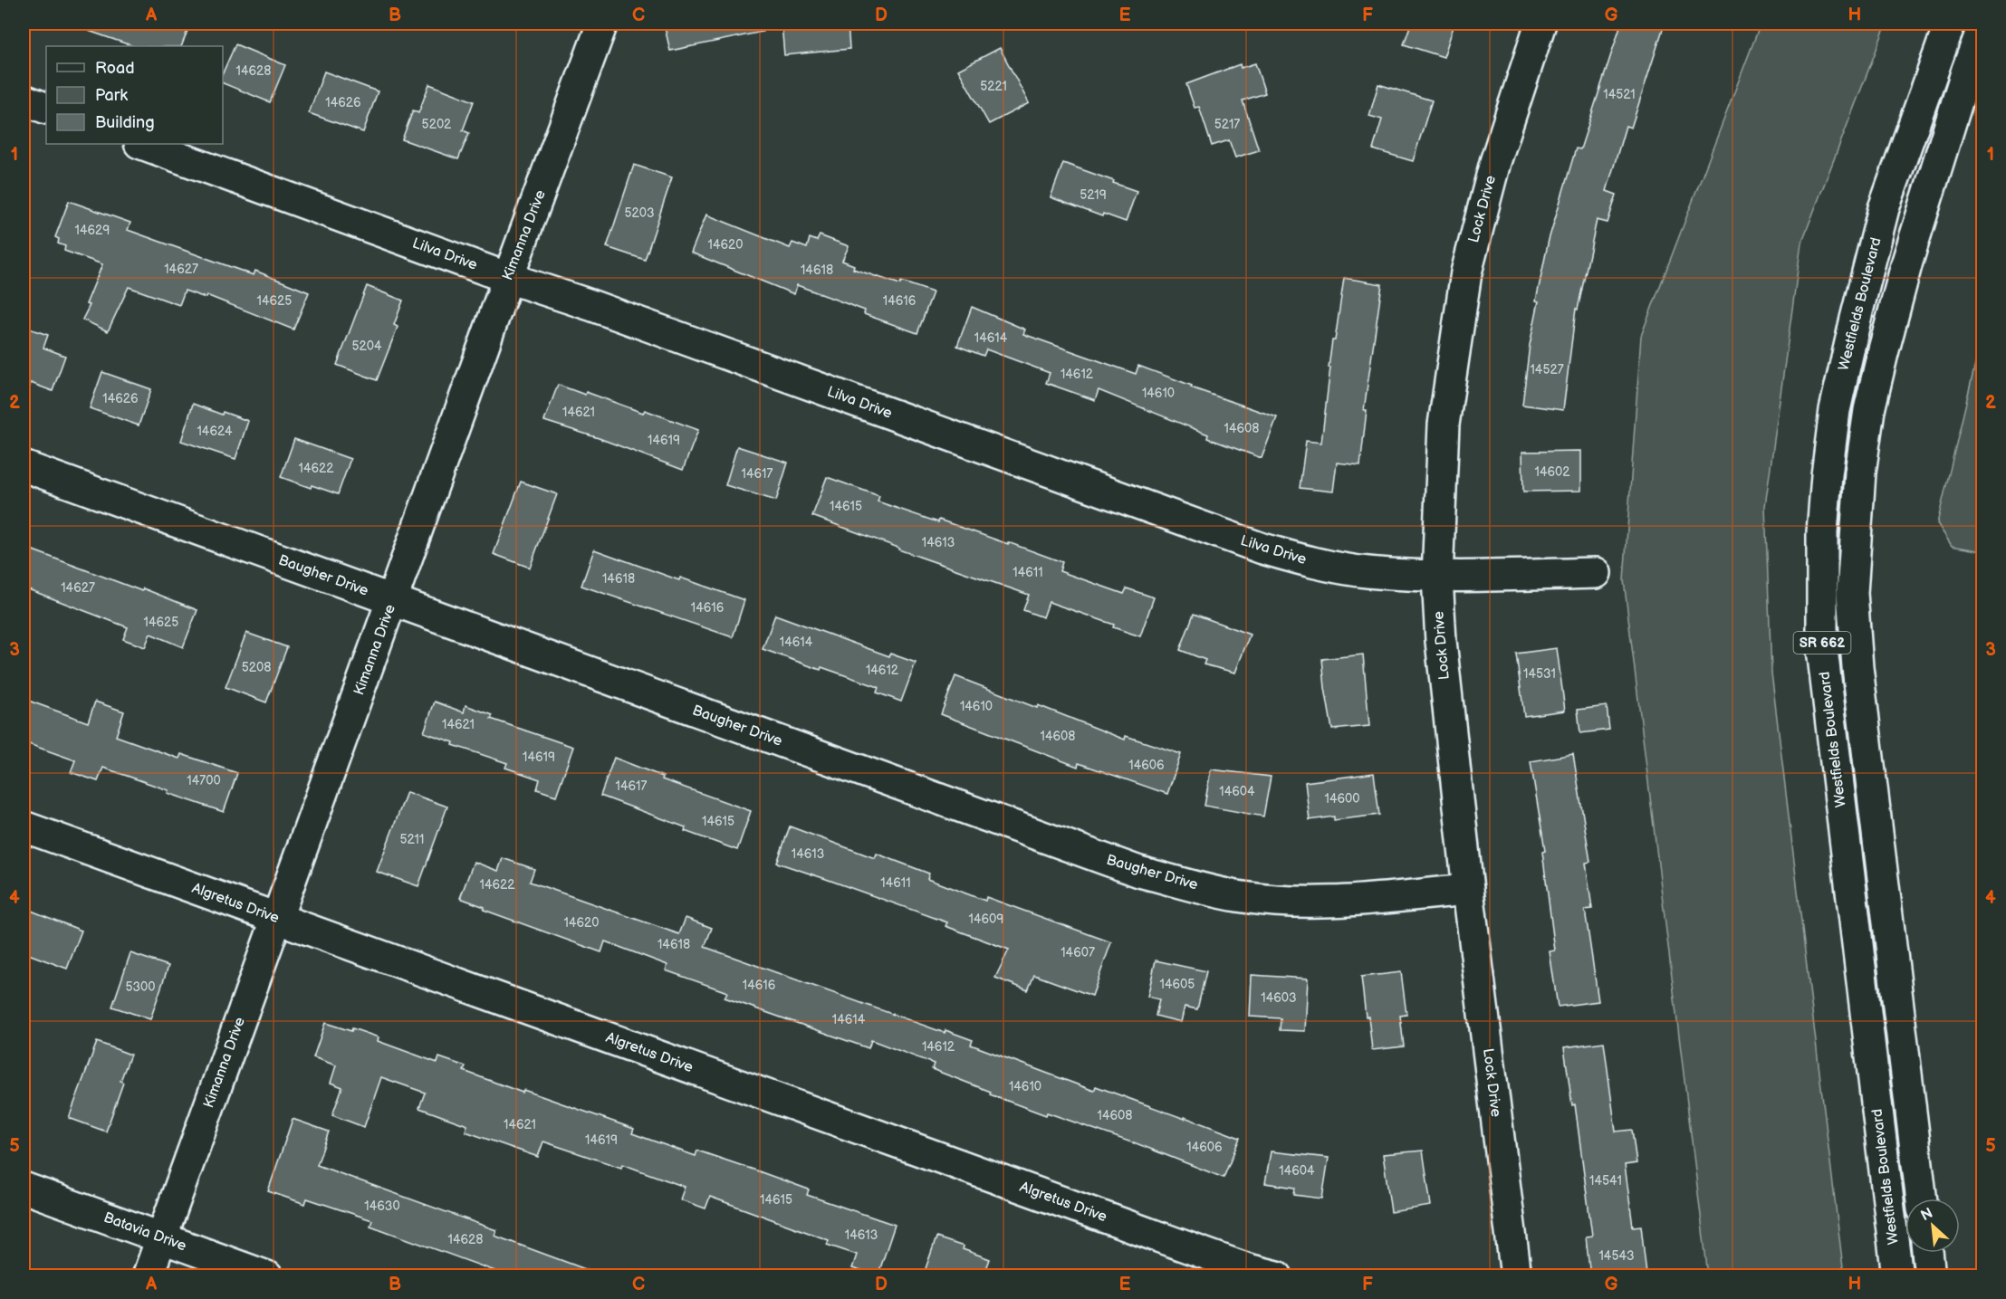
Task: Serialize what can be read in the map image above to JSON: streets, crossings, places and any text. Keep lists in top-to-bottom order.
{
  "streets": {
    "street": [
      "Lock Drive",
      "Kimanna Drive",
      "Lilva Drive",
      "Westfields Boulevard",
      "Baugher Drive",
      "SR 662",
      "Algretus Drive",
      "Batavia Drive"
    ]
  },
  "crossings": [
    ["Lock Drive", "Lilva Drive"],
    ["Lock Drive", "Baugher Drive"],
    ["Kimanna Drive", "Lilva Drive"],
    ["Kimanna Drive", "Baugher Drive"],
    ["Kimanna Drive", "Algretus Drive"],
    ["Kimanna Drive", "Batavia Drive"]
  ],
  "house_numbers": [
    "14628",
    "5221",
    "14521",
    "14626",
    "5202",
    "5217",
    "5219",
    "5203",
    "14629",
    "14620",
    "14627",
    "14618",
    "14625",
    "14616",
    "14614",
    "5204",
    "14527",
    "14612",
    "14610",
    "14626",
    "14621",
    "14608",
    "14624",
    "14619",
    "14622",
    "14602",
    "14617",
    "14615",
    "14613",
    "14611",
    "14618",
    "14627",
    "14616",
    "14625",
    "14614",
    "5208",
    "14612",
    "14531",
    "14610",
    "14621",
    "14608",
    "14619",
    "14606",
    "14700",
    "14617",
    "14604",
    "14600",
    "14615",
    "5211",
    "14613",
    "14611",
    "14622",
    "14609",
    "14620",
    "14618",
    "14607",
    "14605",
    "14616",
    "5300",
    "14603",
    "14614",
    "14612",
    "14610",
    "14608",
    "14621",
    "14619",
    "14606",
    "14604",
    "14541",
    "14615",
    "14630",
    "14613",
    "14628",
    "14543"
  ],
  "legend": ["Road", "Park", "Building"],
  "north": "top left",
  "grid": {
    "columns": [
      "A",
      "B",
      "C",
      "D",
      "E",
      "F",
      "G",
      "H"
    ],
    "rows": [
      "1",
      "2",
      "3",
      "4",
      "5"
    ]
  }
}
